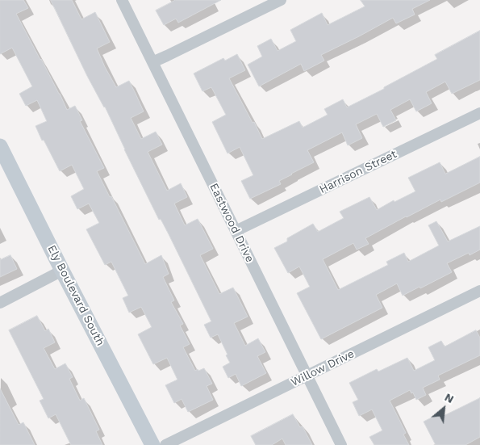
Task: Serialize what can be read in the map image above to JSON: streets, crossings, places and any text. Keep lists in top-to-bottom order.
{
  "streets": {
    "main road": ["Ely Boulevard South"],
    "street": ["Harrison Street", "Eastwood Drive", "Willow Drive"]
  },
  "crossings": [
    ["Harrison Street", "Eastwood Drive"],
    ["Eastwood Drive", "Willow Drive"]
  ],
  "north": "top right"
}
